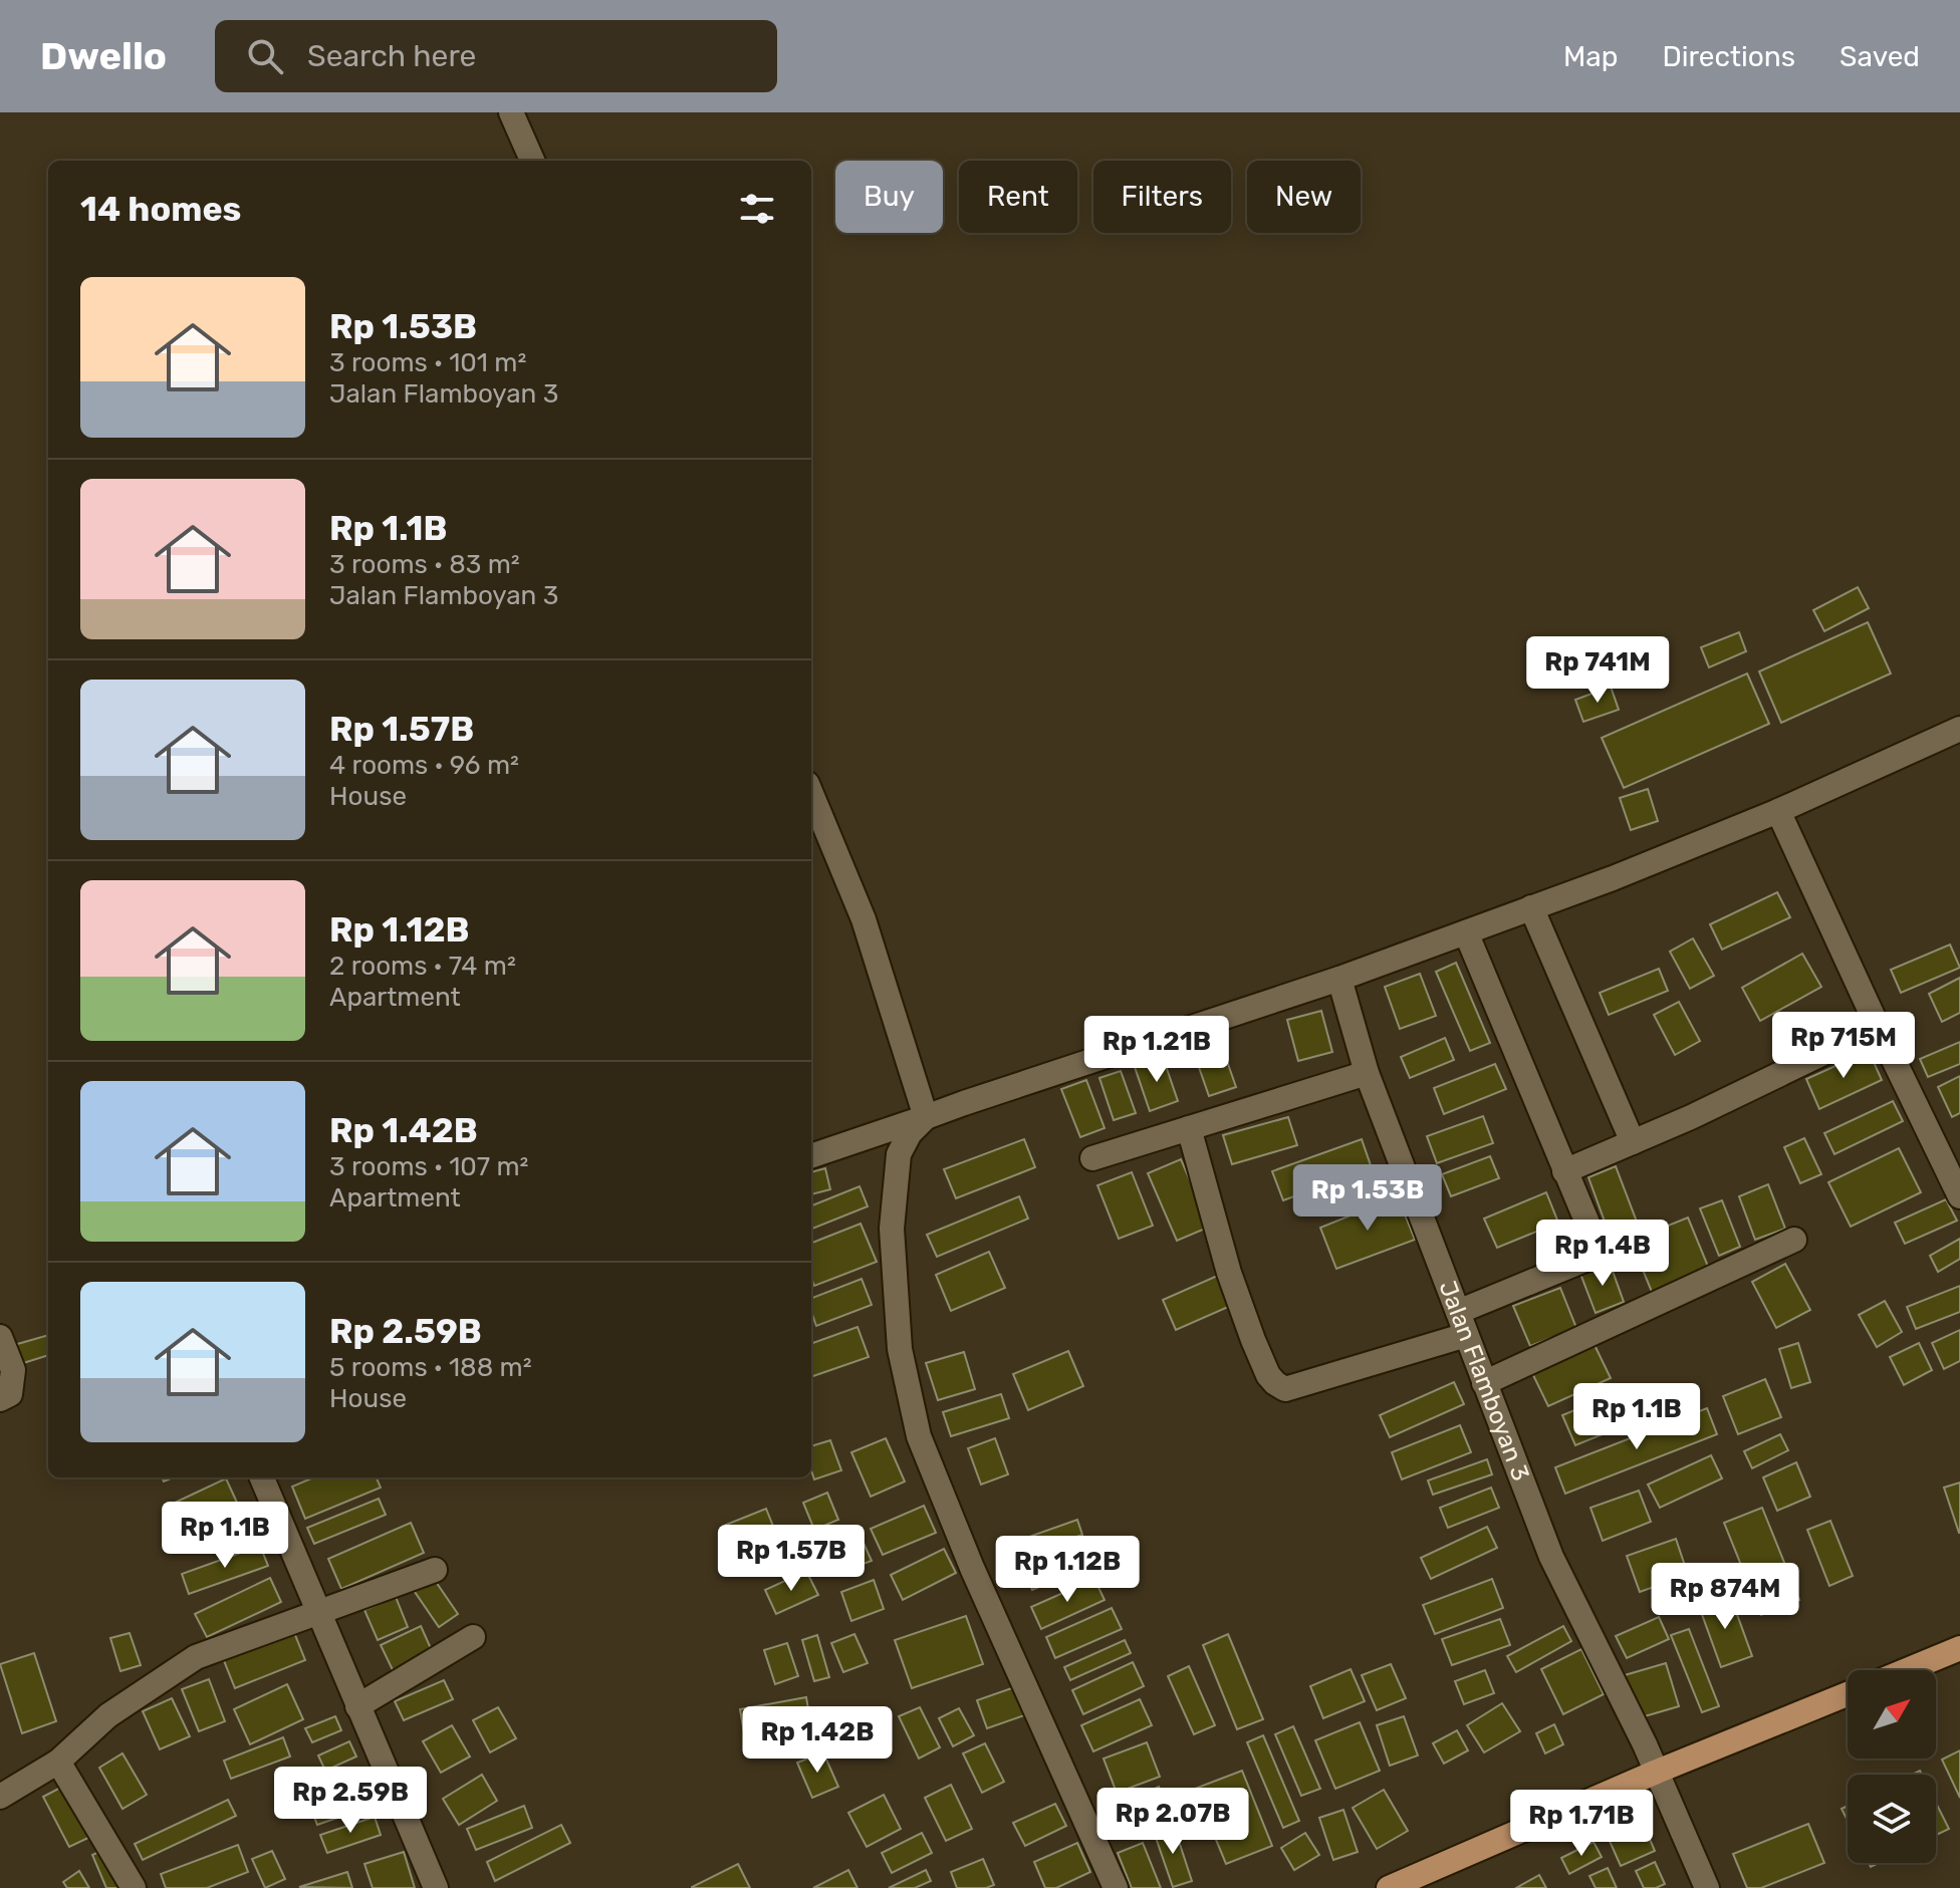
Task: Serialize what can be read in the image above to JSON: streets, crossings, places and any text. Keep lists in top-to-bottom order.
{
  "streets": {
    "street": ["Jalan Flamboyan 3"]
  },
  "north": "top right",
  "page": {
    "header": "Dwello",
    "search": "Search here",
    "nav": ["Map", "Directions", "Saved"],
    "chip": [
      "Buy",
      "Rent",
      "Filters",
      "New"
    ],
    "heading": "14 homes",
    "list": [
      {
        "name": "Rp 1.53B",
        "note": "3 rooms · 101 m² · Jalan Flamboyan 3"
      },
      {
        "name": "Rp 1.1B",
        "note": "3 rooms · 83 m² · Jalan Flamboyan 3"
      },
      {
        "name": "Rp 1.57B",
        "note": "4 rooms · 96 m² · House"
      },
      {
        "name": "Rp 1.12B",
        "note": "2 rooms · 74 m² · Apartment"
      },
      {
        "name": "Rp 1.42B",
        "note": "3 rooms · 107 m² · Apartment"
      },
      {
        "name": "Rp 2.59B",
        "note": "5 rooms · 188 m² · House"
      }
    ],
    "price": [
      "Rp 741M",
      "Rp 715M",
      "Rp 1.21B",
      "Rp 1.53B",
      "Rp 1.4B",
      "Rp 1.1B",
      "Rp 1.1B",
      "Rp 1.57B",
      "Rp 1.12B",
      "Rp 874M",
      "Rp 1.42B",
      "Rp 2.59B",
      "Rp 2.07B",
      "Rp 1.71B"
    ]
  }
}
